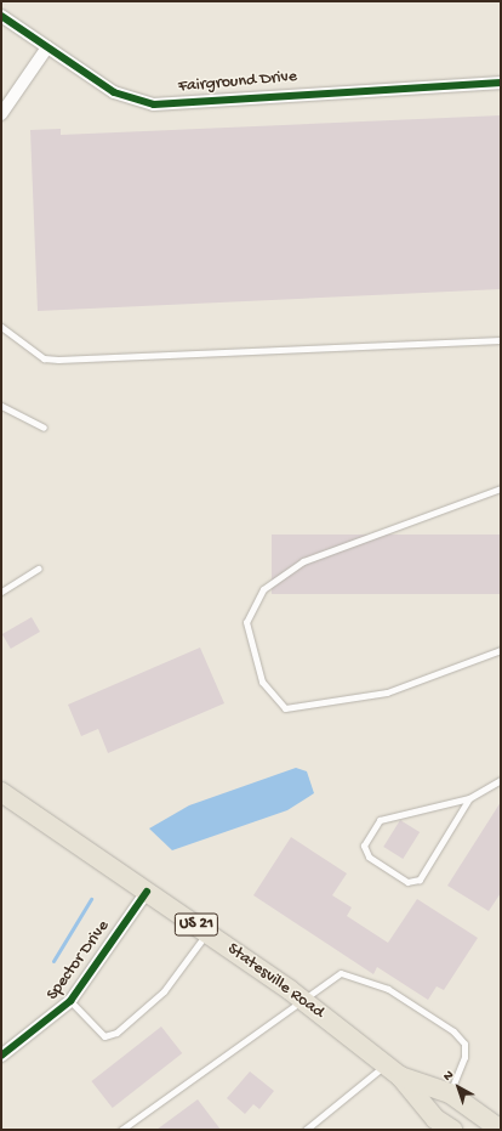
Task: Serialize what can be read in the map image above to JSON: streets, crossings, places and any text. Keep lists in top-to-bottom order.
{
  "streets": {
    "main road": ["US 21", "Statesville Road"],
    "street": ["Fairground Drive", "Spector Drive"]
  },
  "crossings": [
    ["Spector Drive", "Statesville Road"]
  ],
  "north": "top left"
}
